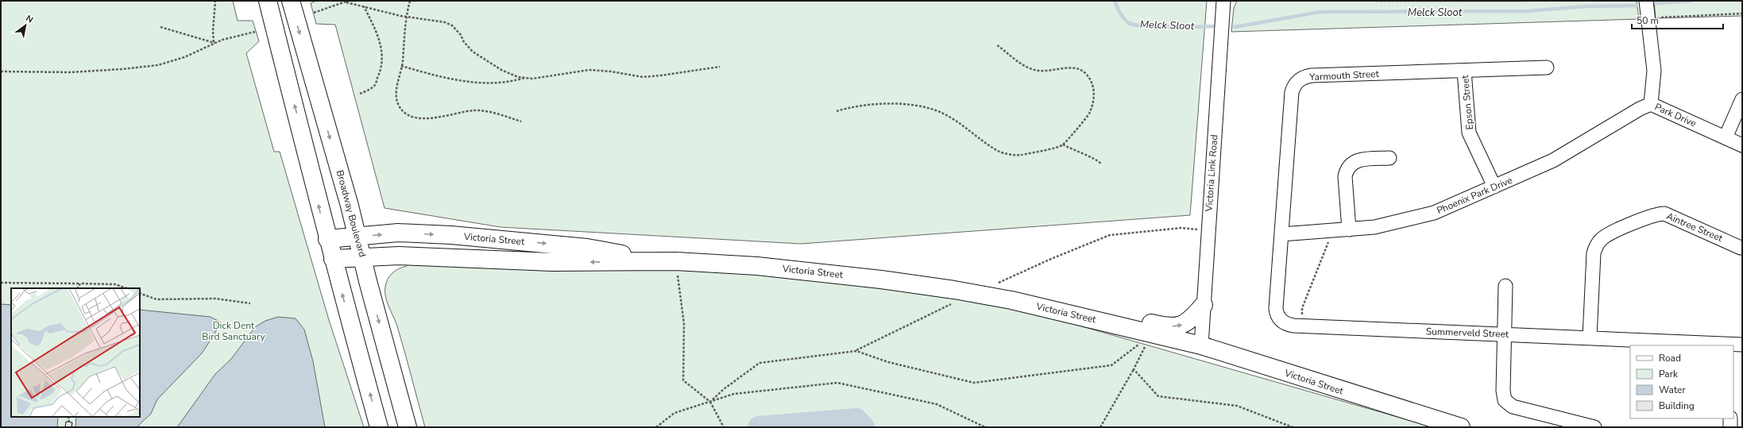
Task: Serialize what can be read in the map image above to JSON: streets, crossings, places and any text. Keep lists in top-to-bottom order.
{
  "streets": {
    "main road": ["Broadway Boulevard", "Victoria Street"],
    "street": [
      "Yarmouth Street",
      "Epson Street",
      "Park Drive",
      "Victoria Link Road",
      "Phoenix Park Drive",
      "Aintree Street",
      "Summerveld Street"
    ]
  },
  "crossings": [
    ["Yarmouth Street", "Epson Street"],
    ["Yarmouth Street", "Phoenix Park Drive"],
    ["Yarmouth Street", "Summerveld Street"],
    ["Epson Street", "Phoenix Park Drive"],
    ["Park Drive", "Phoenix Park Drive"],
    ["Victoria Link Road", "Victoria Street"],
    ["Phoenix Park Drive", "Summerveld Street"],
    ["Broadway Boulevard", "Victoria Street"],
    ["Aintree Street", "Summerveld Street"]
  ],
  "water": ["Melck Sloot"],
  "parks": ["Dick Dent Bird Sanctuary"],
  "legend": [
    "Road",
    "Park",
    "Water",
    "Building"
  ],
  "scale_bar": "50 m",
  "north": "top right"
}
